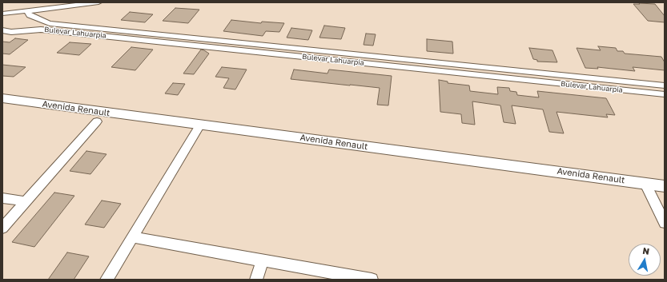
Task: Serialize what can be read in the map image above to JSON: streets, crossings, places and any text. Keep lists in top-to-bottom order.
{
  "streets": {
    "street": ["Bulevar Lahuarpia", "Avenida Renault"]
  },
  "north": "top"
}
